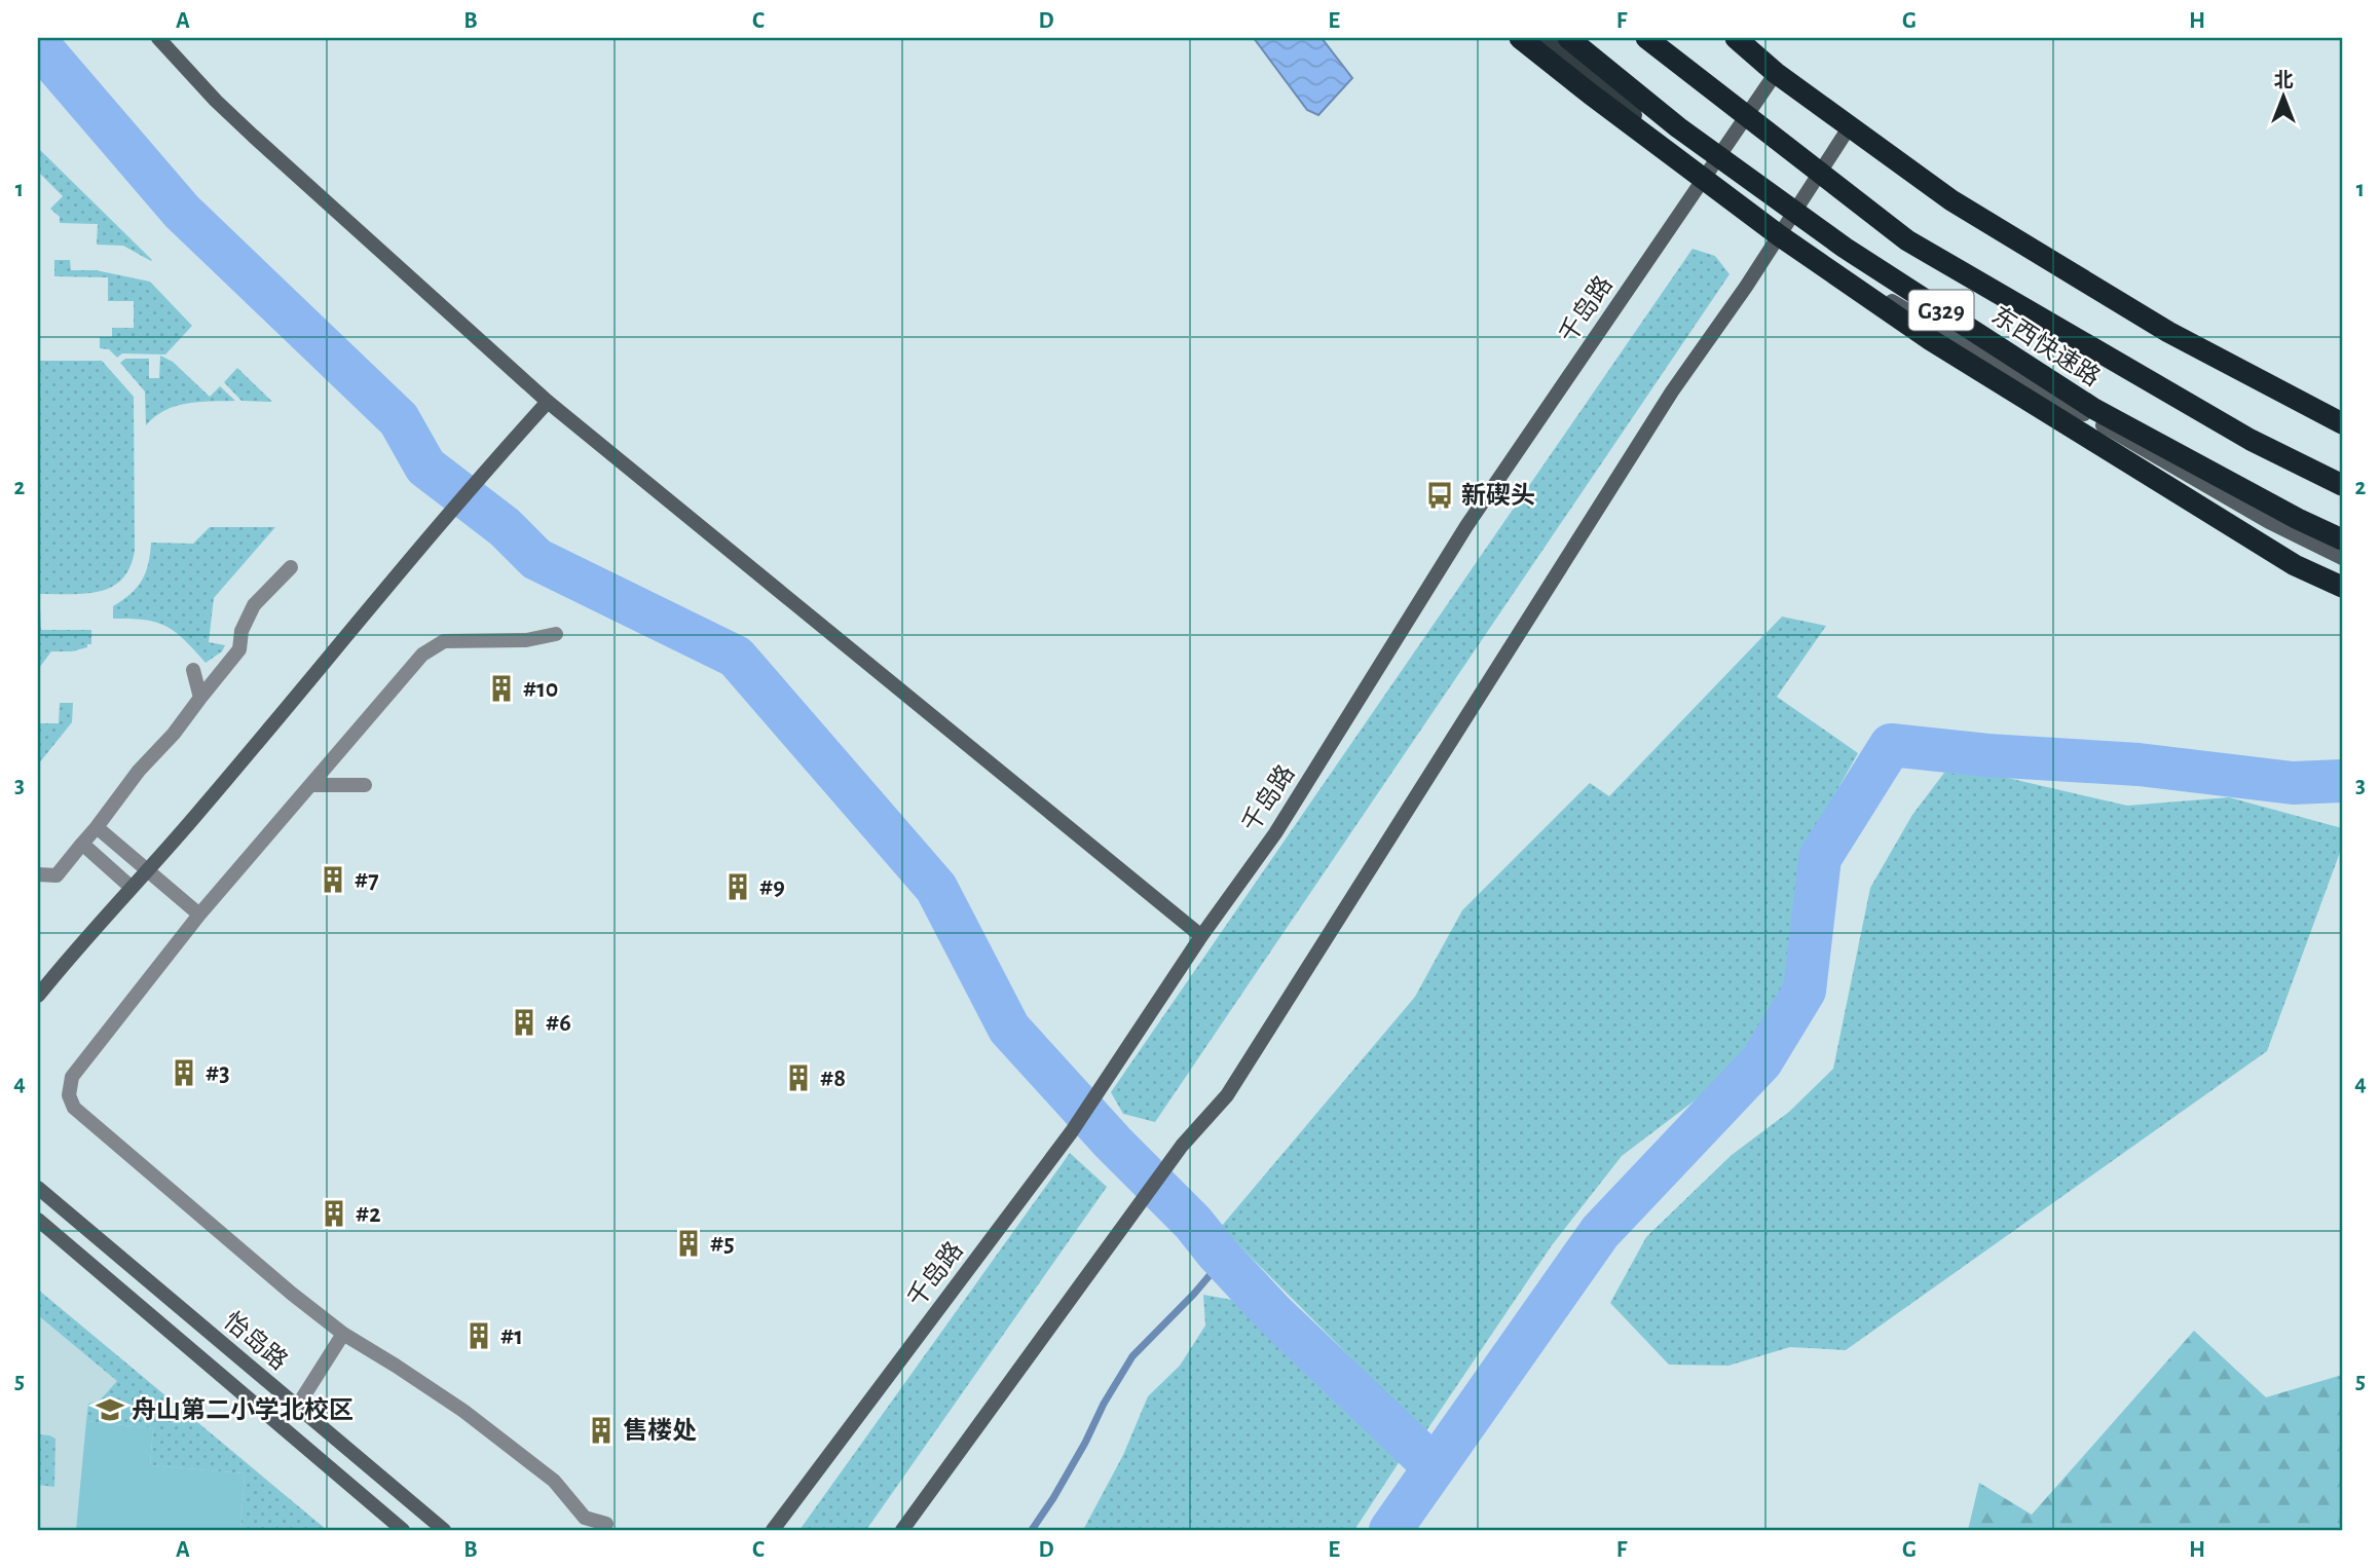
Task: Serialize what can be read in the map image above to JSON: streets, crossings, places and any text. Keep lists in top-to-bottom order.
{
  "streets": {
    "highway": ["G329", "东西快速路"],
    "street": ["千岛路", "怡岛路"]
  },
  "places": {
    "bus stop": ["新碶头"],
    "building": [
      "#10",
      "#7",
      "#9",
      "#6",
      "#3",
      "#8",
      "#2",
      "#5",
      "#1",
      "售楼处"
    ],
    "school or university": ["舟山第二小学北校区"]
  },
  "north": "top",
  "grid": {
    "columns": [
      "A",
      "B",
      "C",
      "D",
      "E",
      "F",
      "G",
      "H"
    ],
    "rows": [
      "1",
      "2",
      "3",
      "4",
      "5"
    ]
  }
}
